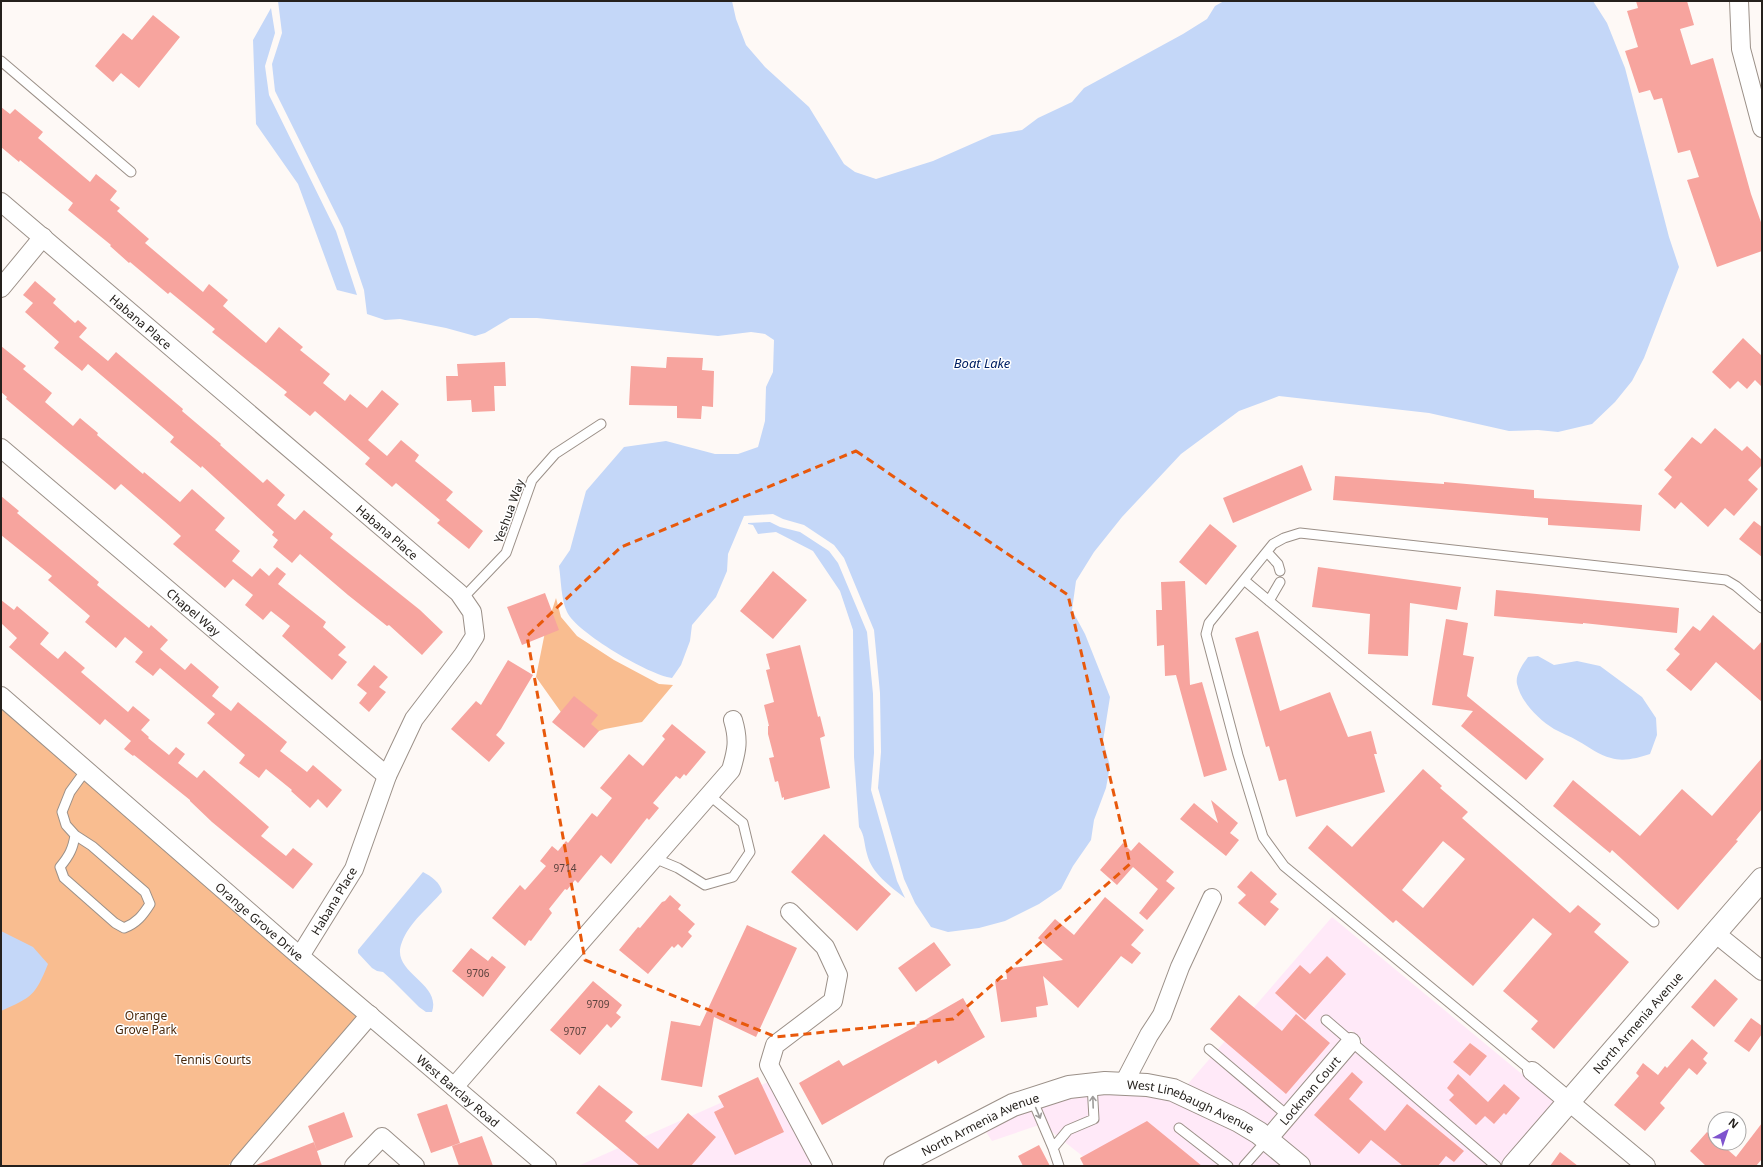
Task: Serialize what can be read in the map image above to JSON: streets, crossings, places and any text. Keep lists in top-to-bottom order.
{
  "streets": {
    "main road": ["North Armenia Avenue", "West Linebaugh Avenue"],
    "street": [
      "Habana Place",
      "Chapel Way",
      "Orange Grove Drive",
      "West Barclay Road",
      "Lockman Court"
    ],
    "lane": ["Yeshua Way"]
  },
  "crossings": [
    ["Habana Place", "Yeshua Way"],
    ["Habana Place", "Chapel Way"],
    ["Habana Place", "Orange Grove Drive"],
    ["Orange Grove Drive", "West Barclay Road"],
    ["North Armenia Avenue", "West Linebaugh Avenue"],
    ["Lockman Court", "West Linebaugh Avenue"]
  ],
  "water": ["Boat Lake"],
  "parks": ["Orange Grove Park", "Tennis Courts"],
  "house_numbers": [
    "9714",
    "9706",
    "9709",
    "9707"
  ],
  "north": "top right"
}
